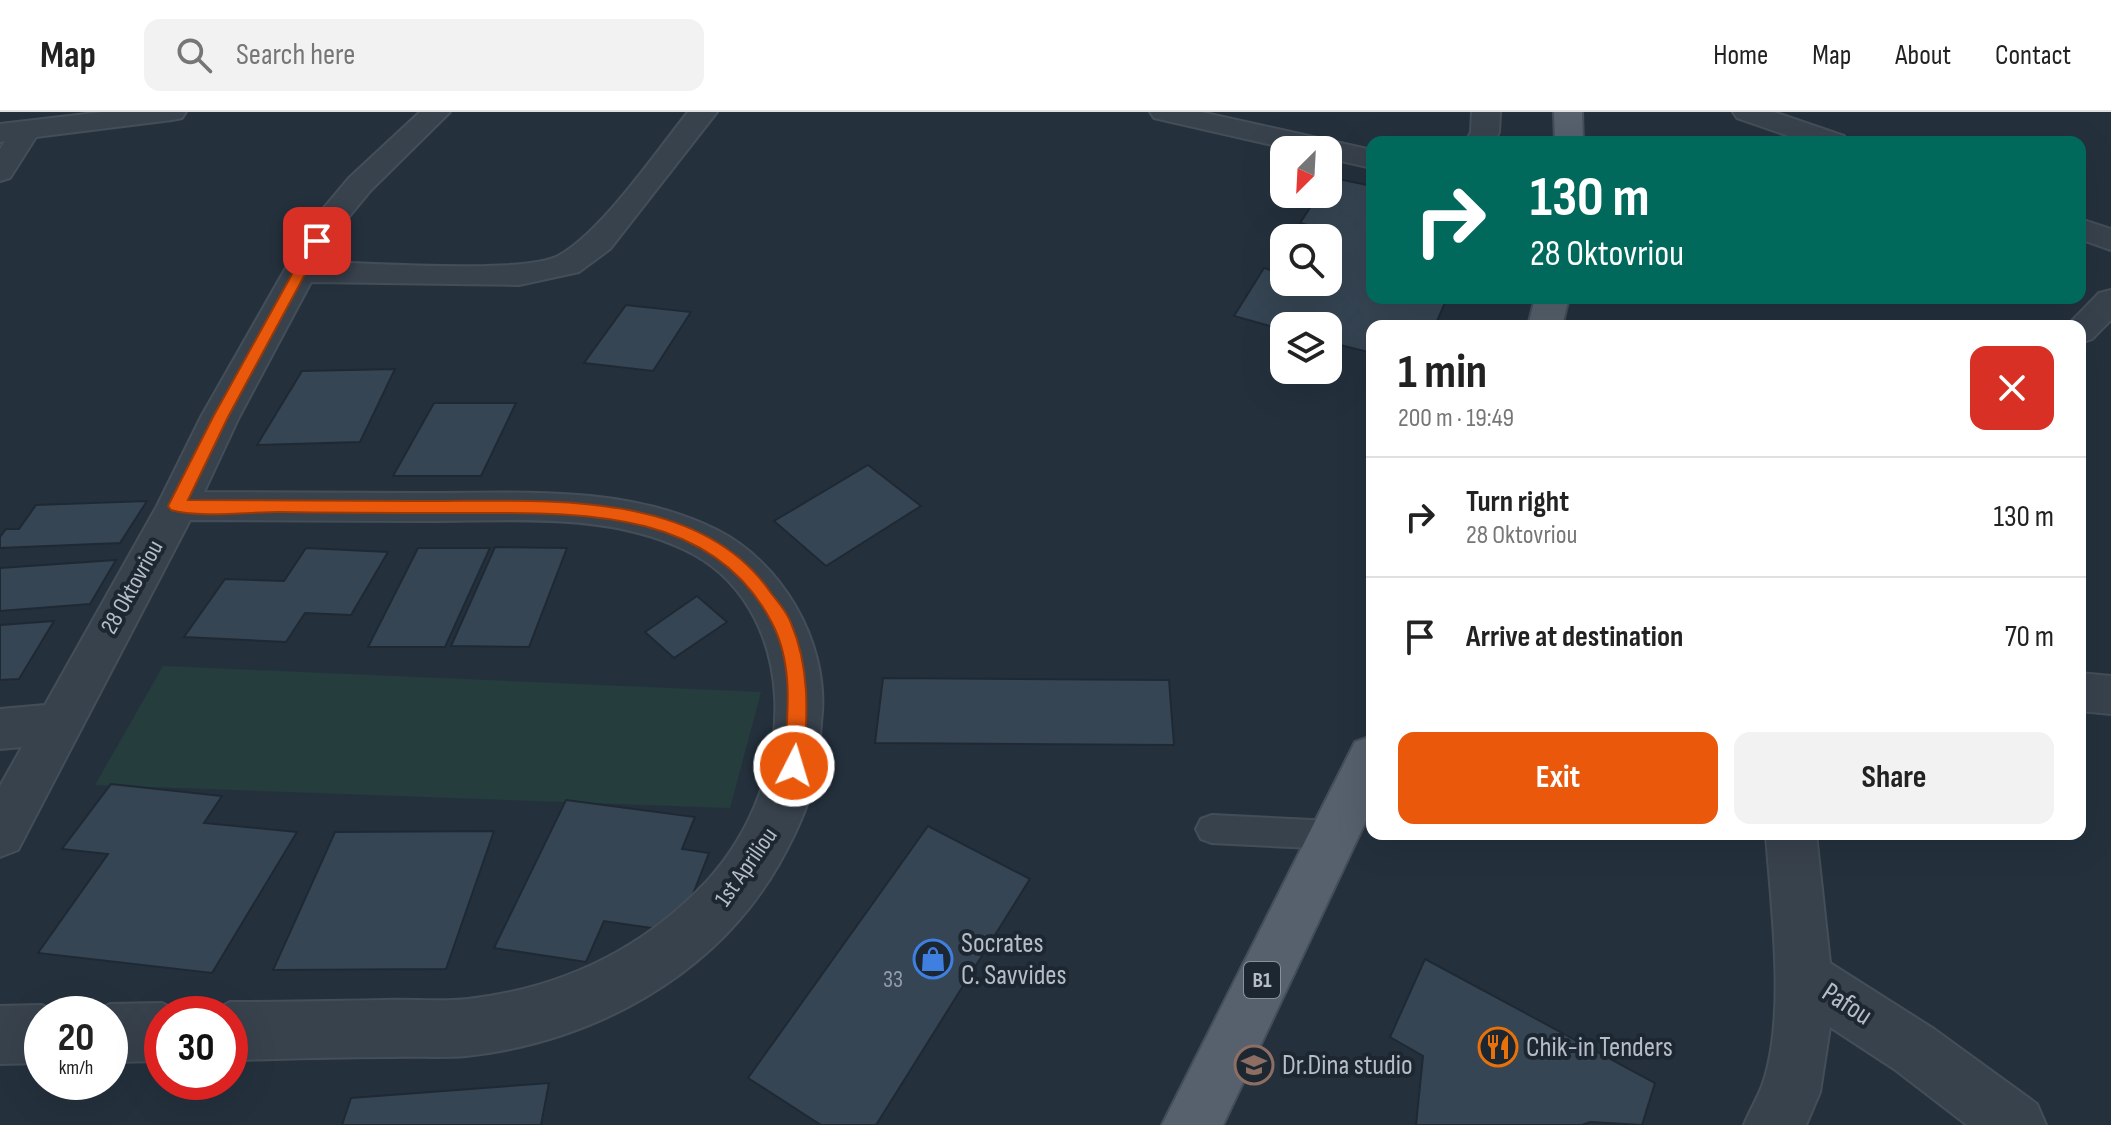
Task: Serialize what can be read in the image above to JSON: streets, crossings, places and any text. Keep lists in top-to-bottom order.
{
  "streets": {
    "main road": ["B1"],
    "street": ["28 Oktovriou", "1st Apriliou", "Pafou"]
  },
  "crossings": [
    ["28 Oktovriou", "1st Apriliou"]
  ],
  "places": {
    "shop": ["Socrates C. Savvides"],
    "restaurant": ["Chik-in Tenders"],
    "school or university": ["Dr.Dina studio"]
  },
  "house_numbers": ["33"],
  "north": "bottom left",
  "page": {
    "header": "Map",
    "search": "Search here",
    "nav": [
      "Home",
      "Map",
      "About",
      "Contact"
    ],
    "turn": ["130 m", "28 Oktovriou"],
    "heading": ["1 min", "200 m · 19:49"],
    "list": [
      {
        "name": "Turn right",
        "note": "28 Oktovriou",
        "value": "130 m"
      },
      {
        "name": "Arrive at destination",
        "value": "70 m"
      }
    ],
    "buttons": ["Exit", "Share"],
    "speed": "20 km/h",
    "limit": "30"
  }
}
